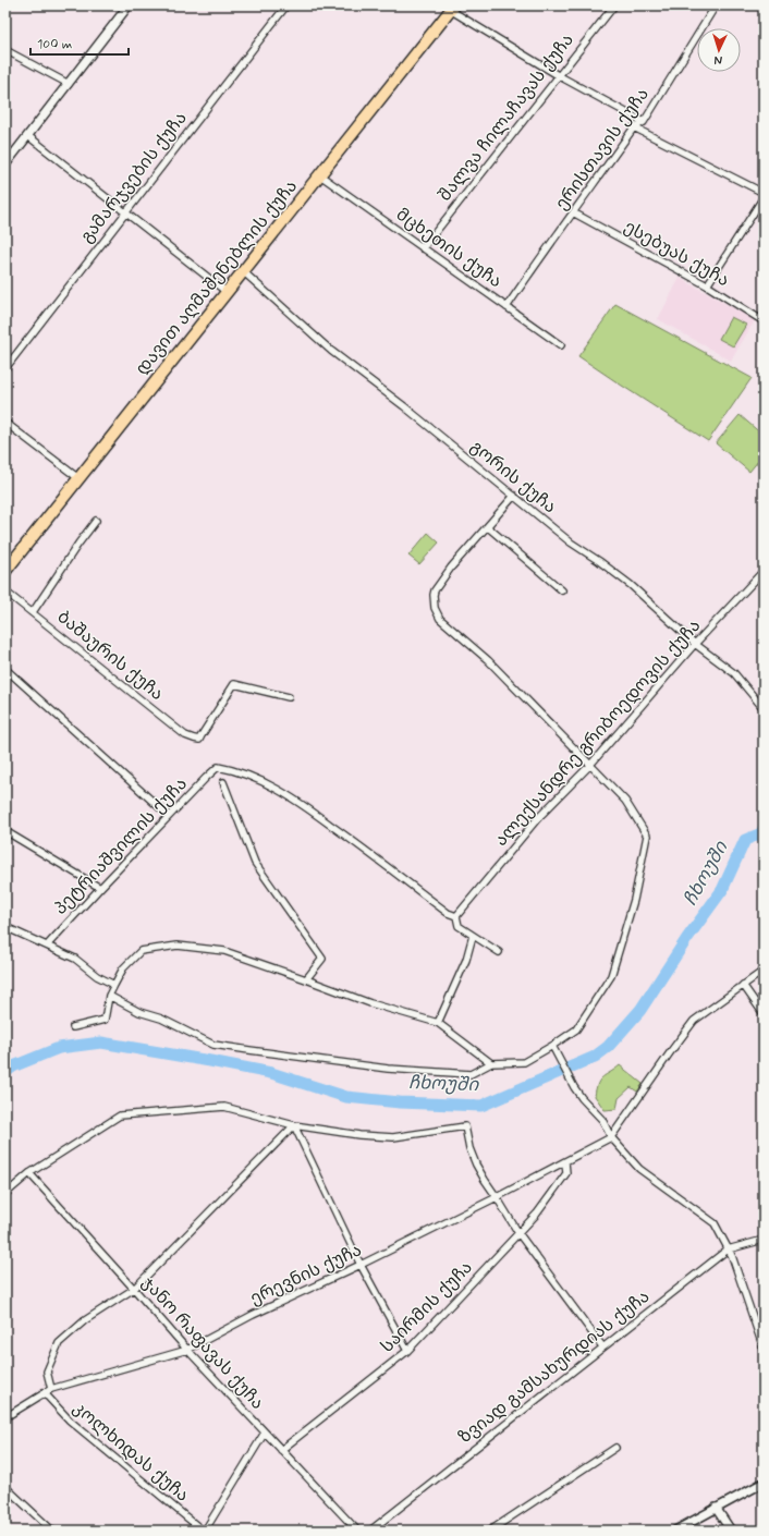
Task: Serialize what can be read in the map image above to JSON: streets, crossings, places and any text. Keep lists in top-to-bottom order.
{
  "streets": {
    "highway": ["დავით აღმაშენებლის ქუჩა"],
    "street": [
      "შალვა ჩილაჩავას ქუჩა",
      "ერისთავის ქუჩა",
      "გამარჯვების ქუჩა",
      "მცხეთის ქუჩა",
      "ესებუას ქუჩა",
      "გორის ქუჩა",
      "ბაშაურის ქუჩა",
      "ალექსანდრე გრიბოედოვის ქუჩა",
      "პეტრიაშვილის ქუჩა",
      "ერევნის ქუჩა",
      "საირმის ქუჩა",
      "ჯანო რაფავას ქუჩა",
      "ზვიად გამსახურდიას ქუჩა",
      "კოლხიდას ქუჩა"
    ]
  },
  "crossings": [
    ["შალვა ჩილაჩავას ქუჩა", "მცხეთის ქუჩა"],
    ["ერისთავის ქუჩა", "მცხეთის ქუჩა"],
    ["ერისთავის ქუჩა", "ესებუას ქუჩა"],
    ["მცხეთის ქუჩა", "დავით აღმაშენებლის ქუჩა"],
    ["დავით აღმაშენებლის ქუჩა", "გორის ქუჩა"],
    ["გორის ქუჩა", "ალექსანდრე გრიბოედოვის ქუჩა"],
    ["ალექსანდრე გრიბოედოვის ქუჩა", "პეტრიაშვილის ქუჩა"],
    ["ერევნის ქუჩა", "საირმის ქუჩა"],
    ["ერევნის ქუჩა", "ჯანო რაფავას ქუჩა"],
    ["ერევნის ქუჩა", "კოლხიდას ქუჩა"],
    ["საირმის ქუჩა", "ჯანო რაფავას ქუჩა"]
  ],
  "water": ["ჩხოუში"],
  "scale_bar": "100 m",
  "north": "bottom"
}
